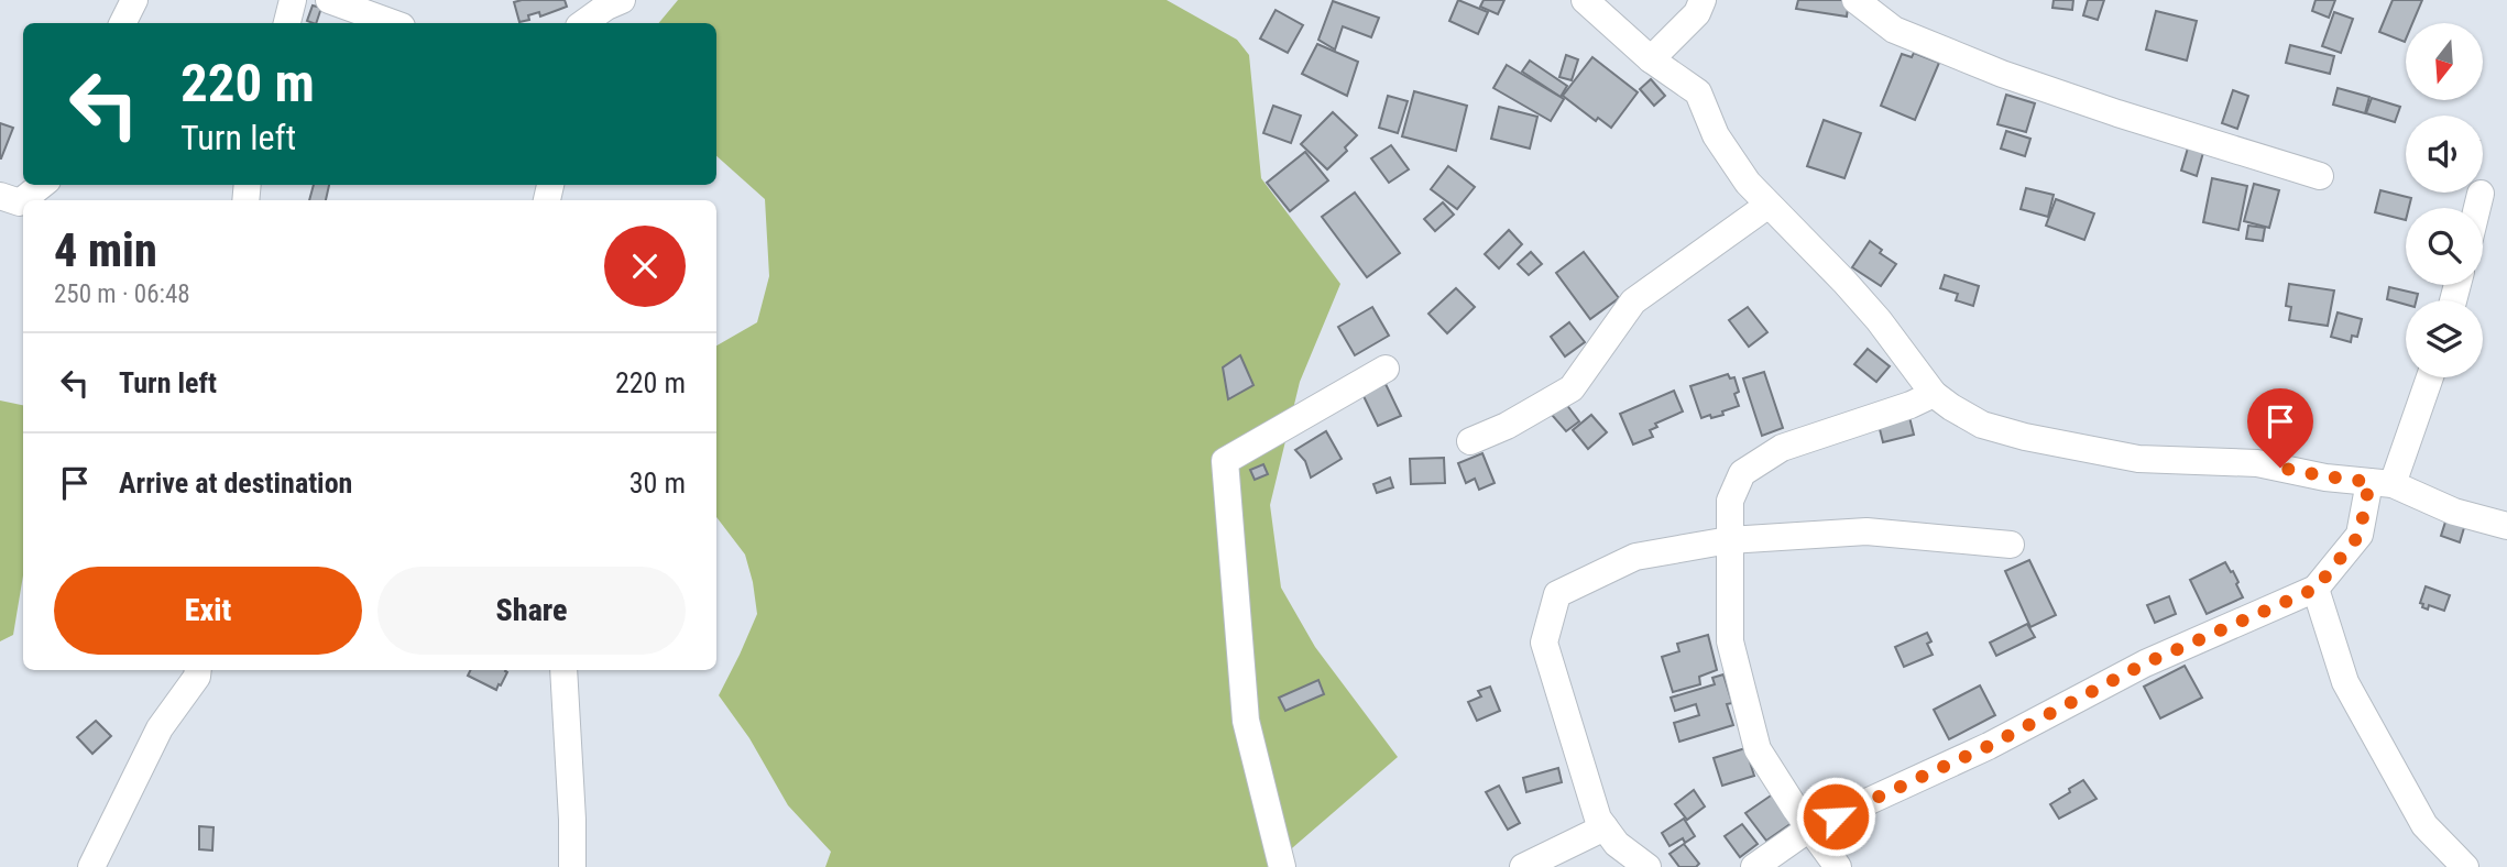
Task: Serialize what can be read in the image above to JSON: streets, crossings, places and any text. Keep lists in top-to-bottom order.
{
  "north": "bottom",
  "page": {
    "turn": ["220 m", "Turn left"],
    "heading": ["4 min", "250 m · 06:48"],
    "list": [
      {
        "name": "Turn left",
        "value": "220 m"
      },
      {
        "name": "Arrive at destination",
        "value": "30 m"
      }
    ],
    "buttons": ["Exit", "Share"]
  }
}
